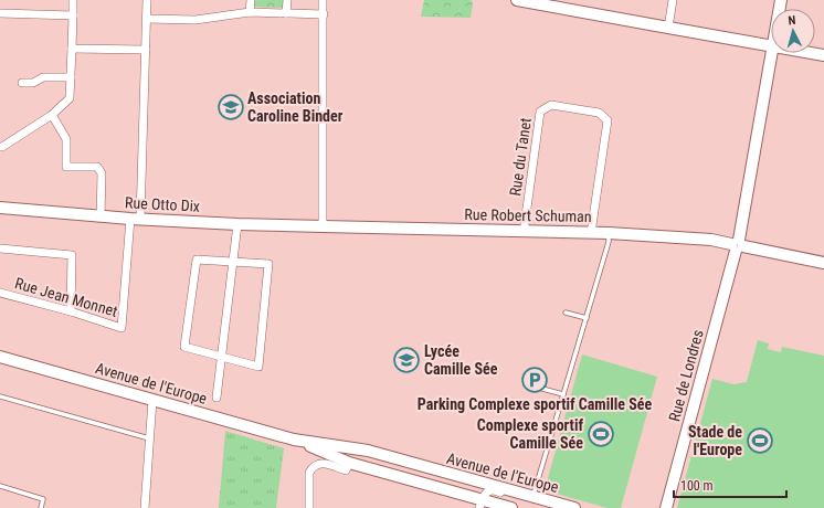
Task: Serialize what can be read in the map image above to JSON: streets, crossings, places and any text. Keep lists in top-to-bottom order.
{
  "streets": {
    "street": [
      "Rue du Tanet",
      "Rue Otto Dix",
      "Rue Robert Schuman",
      "Rue Jean Monnet",
      "Rue de Londres",
      "Avenue de l'Europe"
    ]
  },
  "crossings": [
    ["Rue du Tanet", "Rue Robert Schuman"],
    ["Rue Otto Dix", "Rue Robert Schuman"],
    ["Rue Otto Dix", "Rue Jean Monnet"],
    ["Rue Robert Schuman", "Rue de Londres"]
  ],
  "places": {
    "school or university": ["Association Caroline Binder", "Lycée Camille Sée"],
    "parking": ["Parking Complexe sportif Camille Sée"],
    "sports": ["Complexe sportif Camille Sée", "Stade de l'Europe"]
  },
  "scale_bar": "100 m",
  "north": "top"
}
